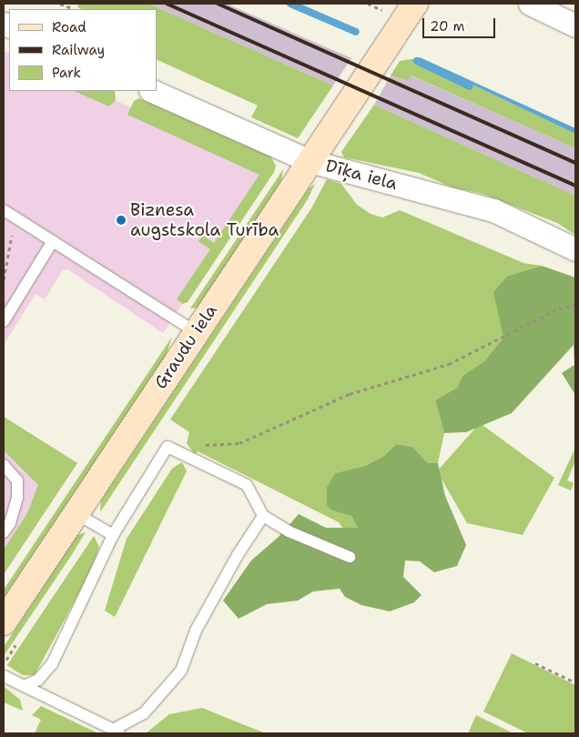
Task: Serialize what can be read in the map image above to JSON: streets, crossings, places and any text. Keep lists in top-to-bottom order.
{
  "streets": {
    "main road": ["Graudu iela"],
    "street": ["Dīķa iela"]
  },
  "crossings": [
    ["Dīķa iela", "Graudu iela"]
  ],
  "places": ["Biznesa augstskola Turība"],
  "legend": ["Road", "Railway", "Park"],
  "scale_bar": "20 m"
}
